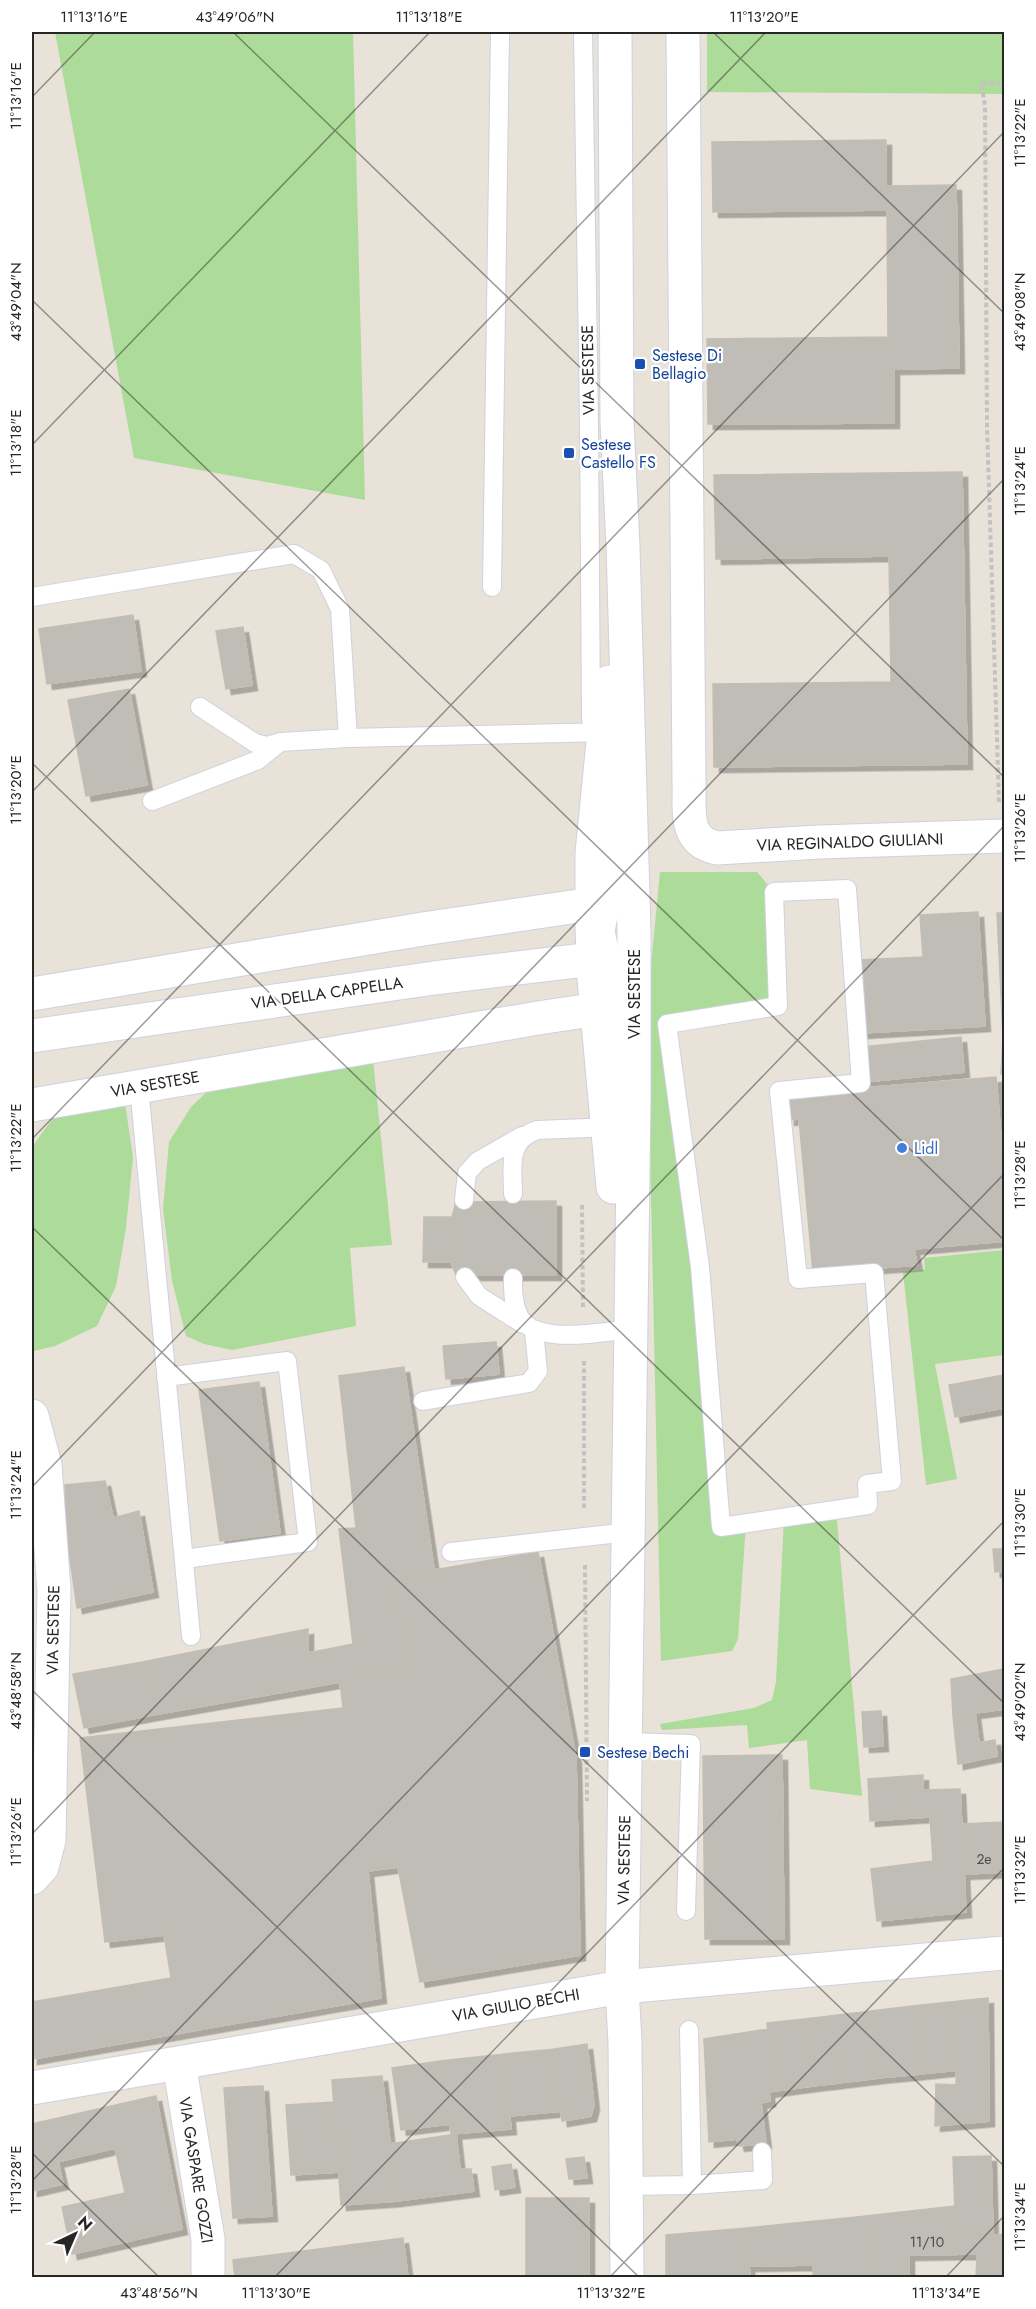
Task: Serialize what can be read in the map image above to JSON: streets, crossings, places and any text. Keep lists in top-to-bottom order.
{
  "streets": {
    "street": [
      "VIA SESTESE",
      "VIA REGINALDO GIULIANI",
      "VIA DELLA CAPPELLA",
      "VIA GIULIO BECHI",
      "VIA GASPARE GOZZI"
    ]
  },
  "crossings": [
    ["VIA SESTESE", "VIA DELLA CAPPELLA"],
    ["VIA SESTESE", "VIA GIULIO BECHI"],
    ["VIA GIULIO BECHI", "VIA GASPARE GOZZI"]
  ],
  "places": {
    "transit": ["Sestese Di Bellagio", "Sestese Castello FS", "Sestese Bechi"],
    "other": ["Lidl"]
  },
  "house_numbers": ["2e", "11/10"],
  "north": "top right",
  "coordinates": [
    "11°13'16\"E",
    "43°49'06\"N",
    "11°13'18\"E",
    "11°13'20\"E",
    "11°13'22\"E",
    "43°49'04\"N",
    "43°49'08\"N",
    "11°13'24\"E",
    "11°13'26\"E",
    "11°13'28\"E",
    "11°13'30\"E",
    "43°48'58\"N",
    "43°49'02\"N",
    "11°13'32\"E",
    "11°13'34\"E",
    "43°48'56\"N"
  ]
}
